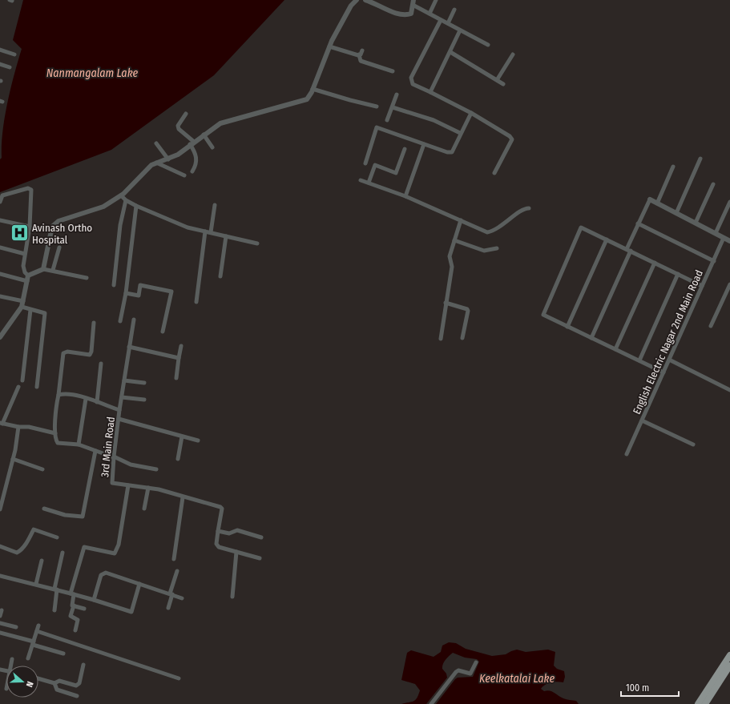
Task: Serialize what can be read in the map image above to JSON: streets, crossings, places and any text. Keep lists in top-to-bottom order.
{
  "streets": {
    "street": ["English Electric Nagar 2nd Main Road", "3rd Main Road"]
  },
  "water": ["Nanmangalam Lake", "Keelkatalai Lake"],
  "places": {
    "hospital": ["Avinash Ortho Hospital"]
  },
  "scale_bar": "100 m",
  "north": "right"
}
